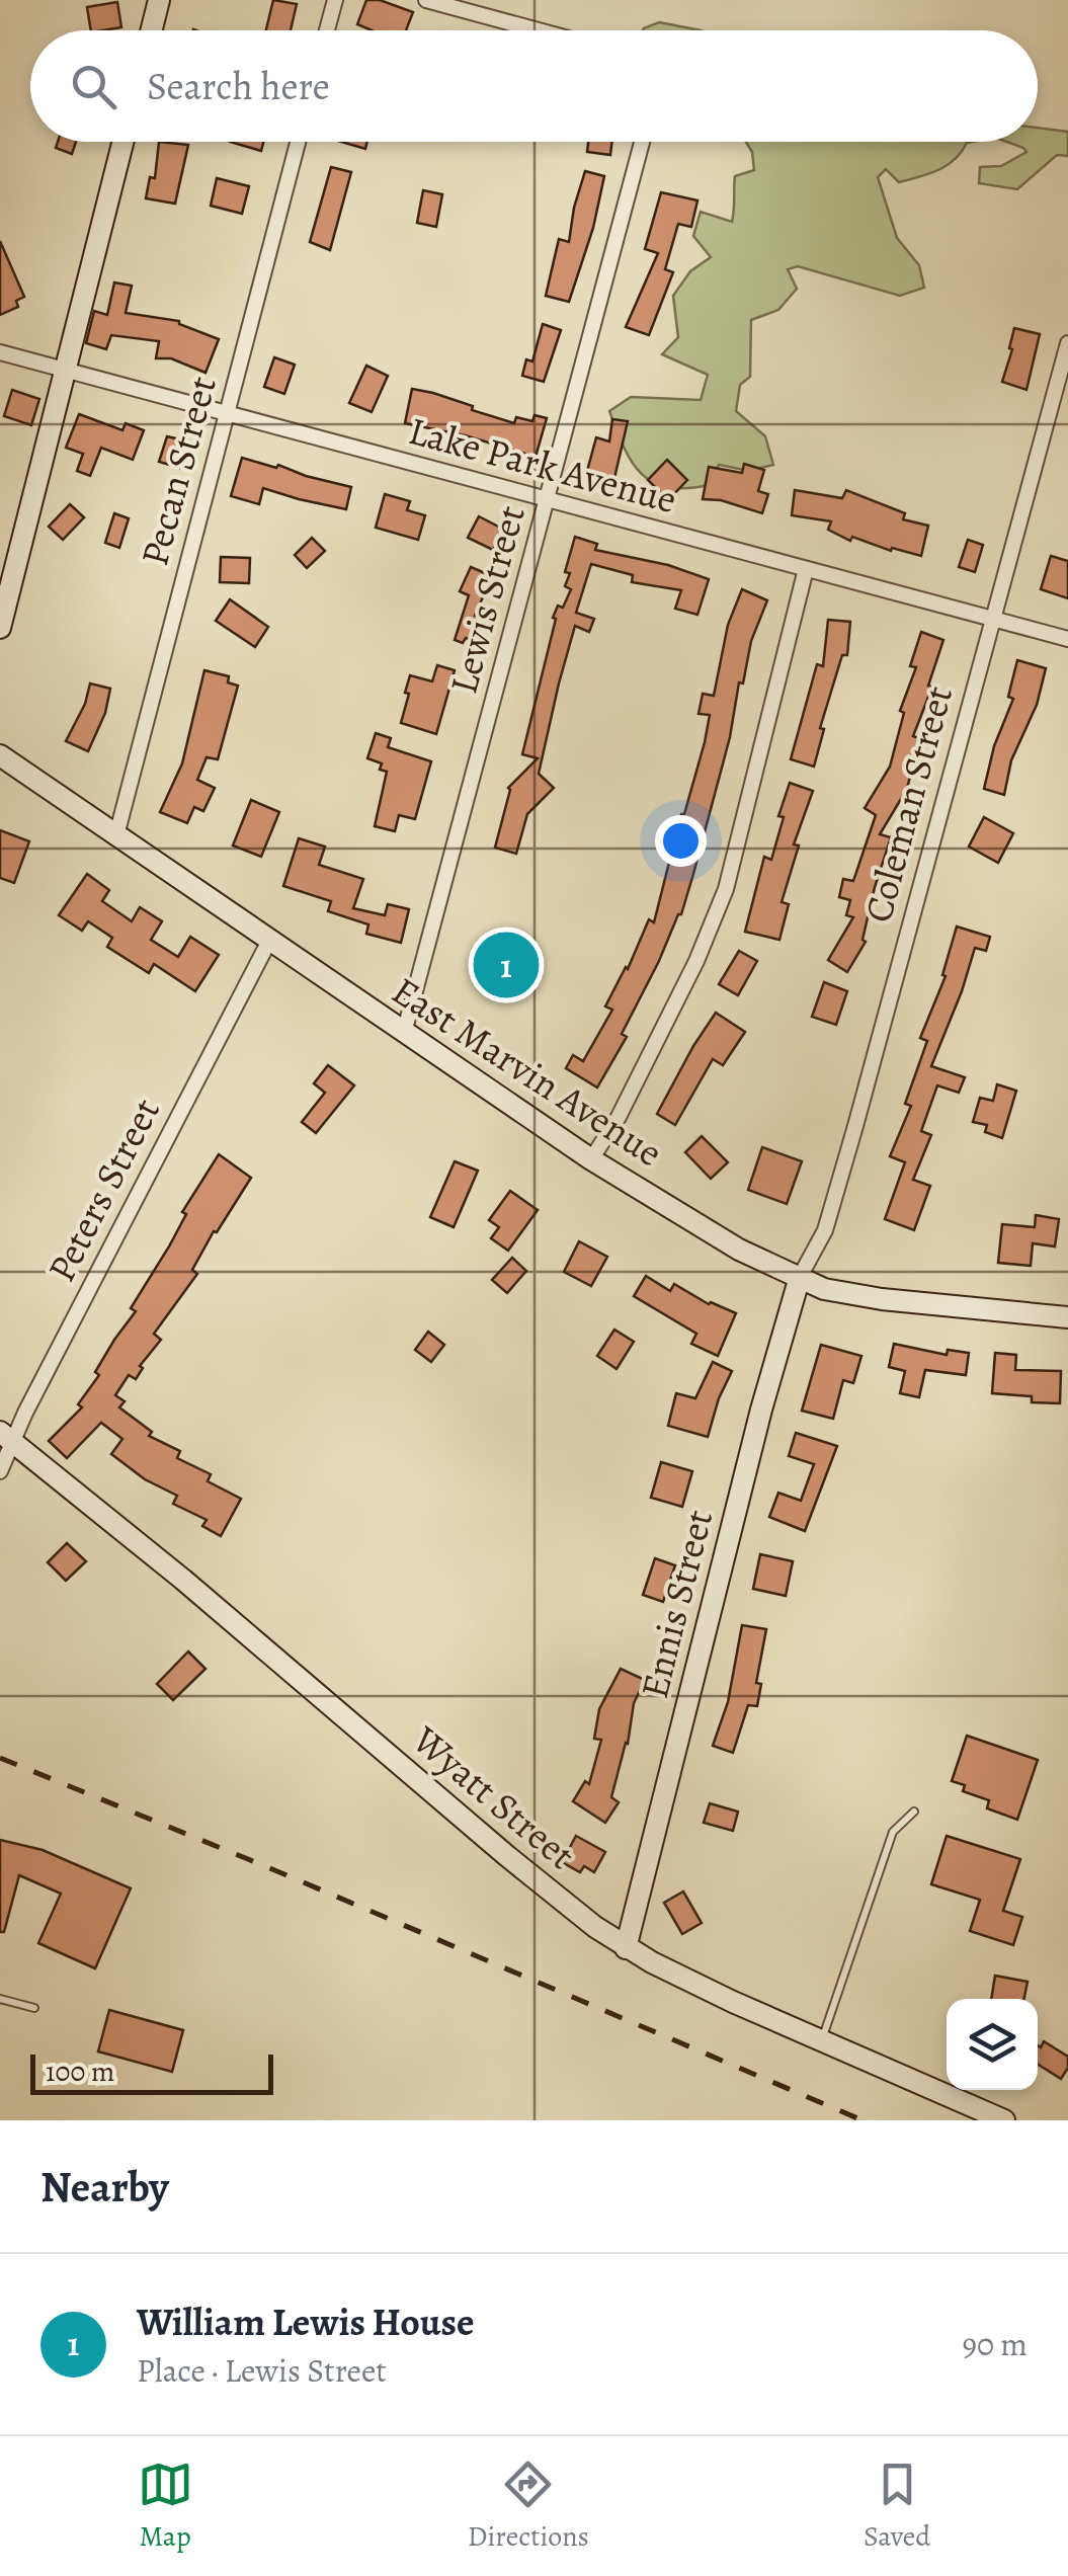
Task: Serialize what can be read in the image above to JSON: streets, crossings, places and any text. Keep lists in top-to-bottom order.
{
  "streets": {
    "main road": ["East Marvin Avenue", "Ennis Street", "Wyatt Street"],
    "street": [
      "Lake Park Avenue",
      "Pecan Street",
      "Lewis Street",
      "Coleman Street",
      "Peters Street"
    ]
  },
  "crossings": [
    ["Lake Park Avenue", "Pecan Street"],
    ["Lake Park Avenue", "Lewis Street"],
    ["Lake Park Avenue", "Coleman Street"],
    ["Pecan Street", "East Marvin Avenue"],
    ["Lewis Street", "East Marvin Avenue"],
    ["Coleman Street", "East Marvin Avenue"],
    ["Coleman Street", "Ennis Street"],
    ["East Marvin Avenue", "Peters Street"],
    ["East Marvin Avenue", "Ennis Street"],
    ["Peters Street", "Wyatt Street"],
    ["Ennis Street", "Wyatt Street"]
  ],
  "scale_bar": "100 m",
  "page": {
    "search": "Search here",
    "pins": "1",
    "scale": "100 m",
    "heading": "Nearby",
    "list": [
      {
        "mark": "1",
        "name": "William Lewis House",
        "note": "Place · Lewis Street",
        "value": "90 m"
      }
    ],
    "nav": ["Map", "Directions", "Saved"]
  }
}
